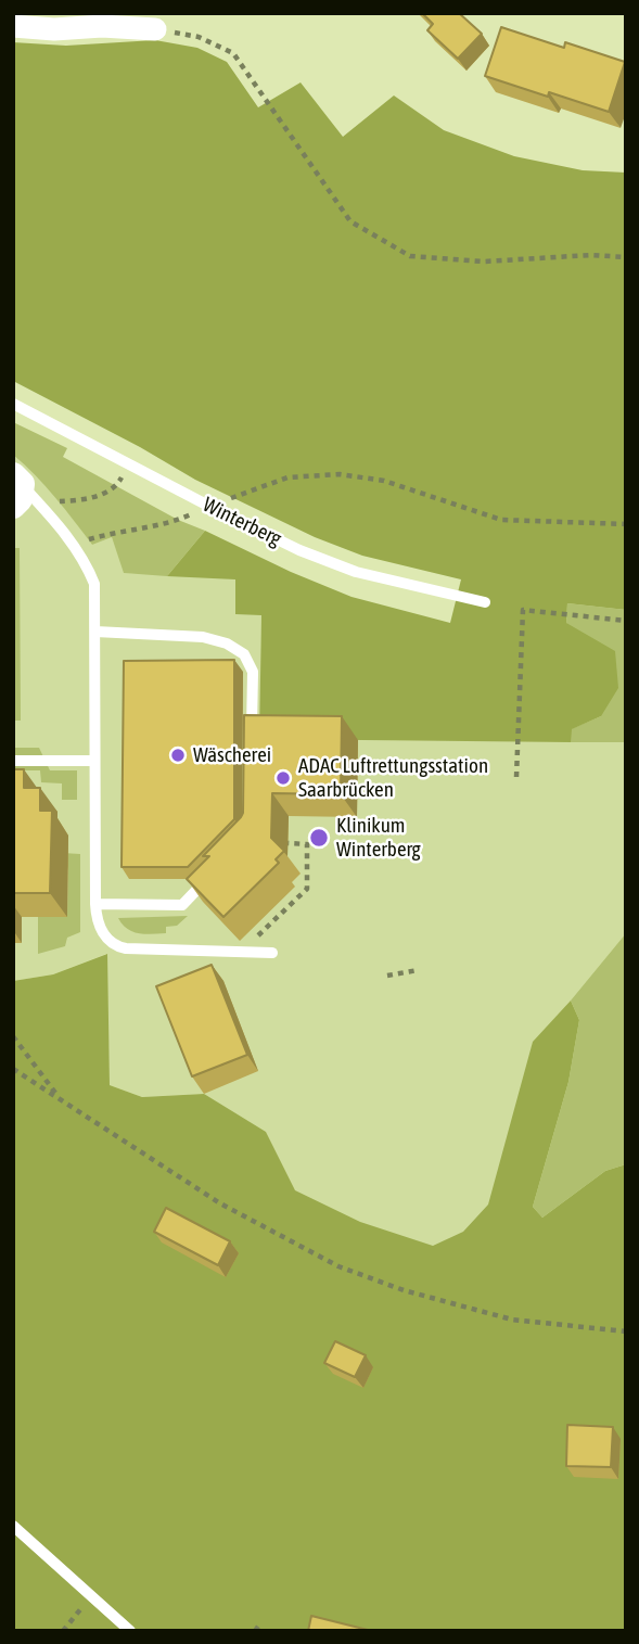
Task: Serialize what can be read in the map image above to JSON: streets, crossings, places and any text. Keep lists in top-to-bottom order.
{
  "streets": {
    "lane": ["Winterberg"]
  },
  "places": ["Wäscherei", "ADAC Luftrettungsstation Saarbrücken", "Klinikum Winterberg"]
}
